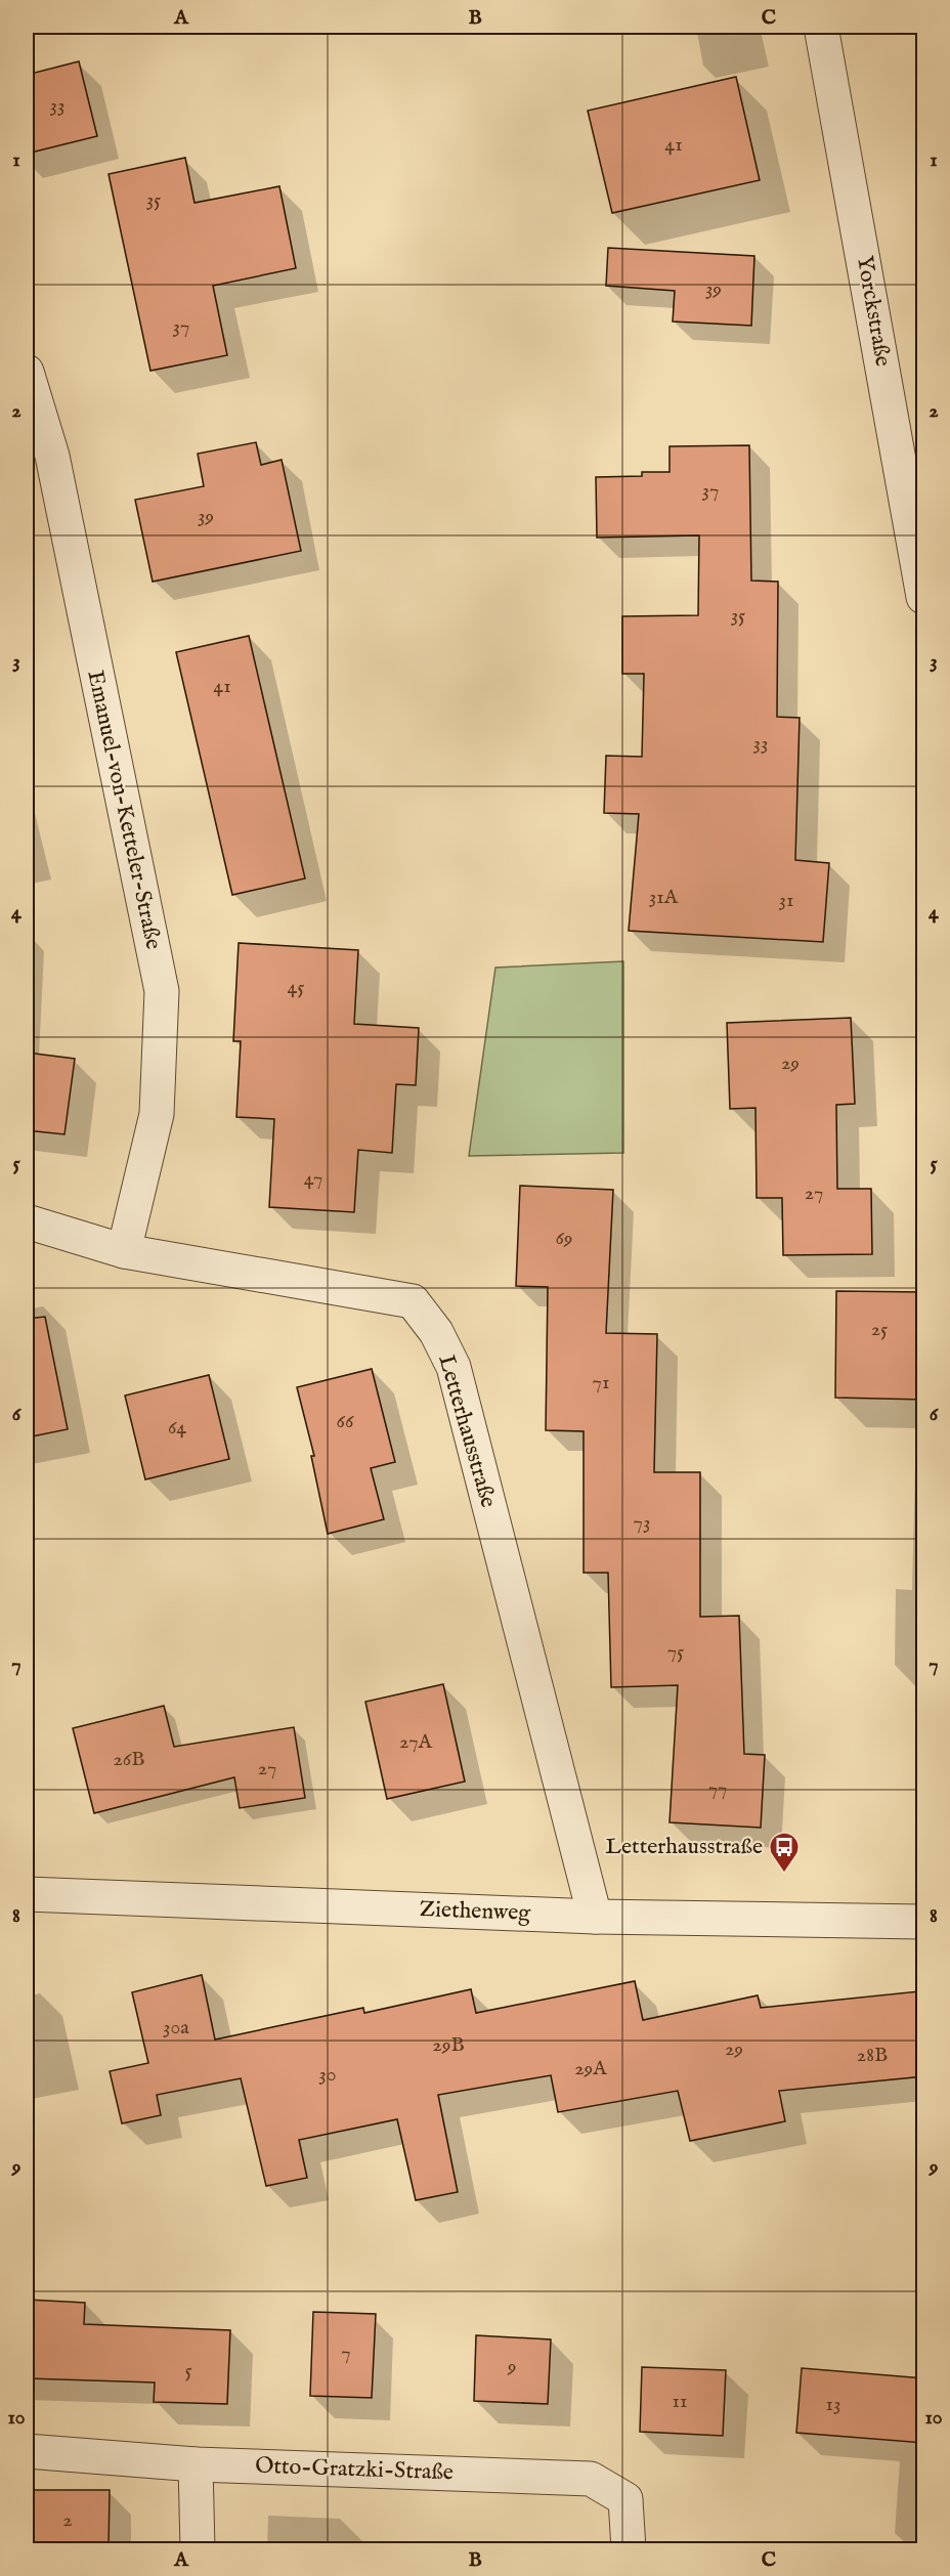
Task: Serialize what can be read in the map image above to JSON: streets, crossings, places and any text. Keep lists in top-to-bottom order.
{
  "streets": {
    "street": [
      "Yorckstraße",
      "Emanuel-von-Ketteler-Straße",
      "Letterhausstraße",
      "Ziethenweg",
      "Otto-Gratzki-Straße"
    ]
  },
  "crossings": [
    ["Emanuel-von-Ketteler-Straße", "Letterhausstraße"],
    ["Letterhausstraße", "Ziethenweg"]
  ],
  "places": {
    "bus stop": ["Letterhausstraße"]
  },
  "house_numbers": [
    "33",
    "41",
    "35",
    "39",
    "37",
    "37",
    "39",
    "35",
    "41",
    "33",
    "31A",
    "31",
    "45",
    "29",
    "47",
    "27",
    "69",
    "25",
    "71",
    "66",
    "64",
    "73",
    "75",
    "27A",
    "26B",
    "27",
    "77",
    "30a",
    "29B",
    "29",
    "28B",
    "29A",
    "30",
    "7",
    "9",
    "5",
    "11",
    "13",
    "2"
  ],
  "grid": {
    "columns": ["A", "B", "C"],
    "rows": [
      "1",
      "2",
      "3",
      "4",
      "5",
      "6",
      "7",
      "8",
      "9",
      "10"
    ]
  }
}
